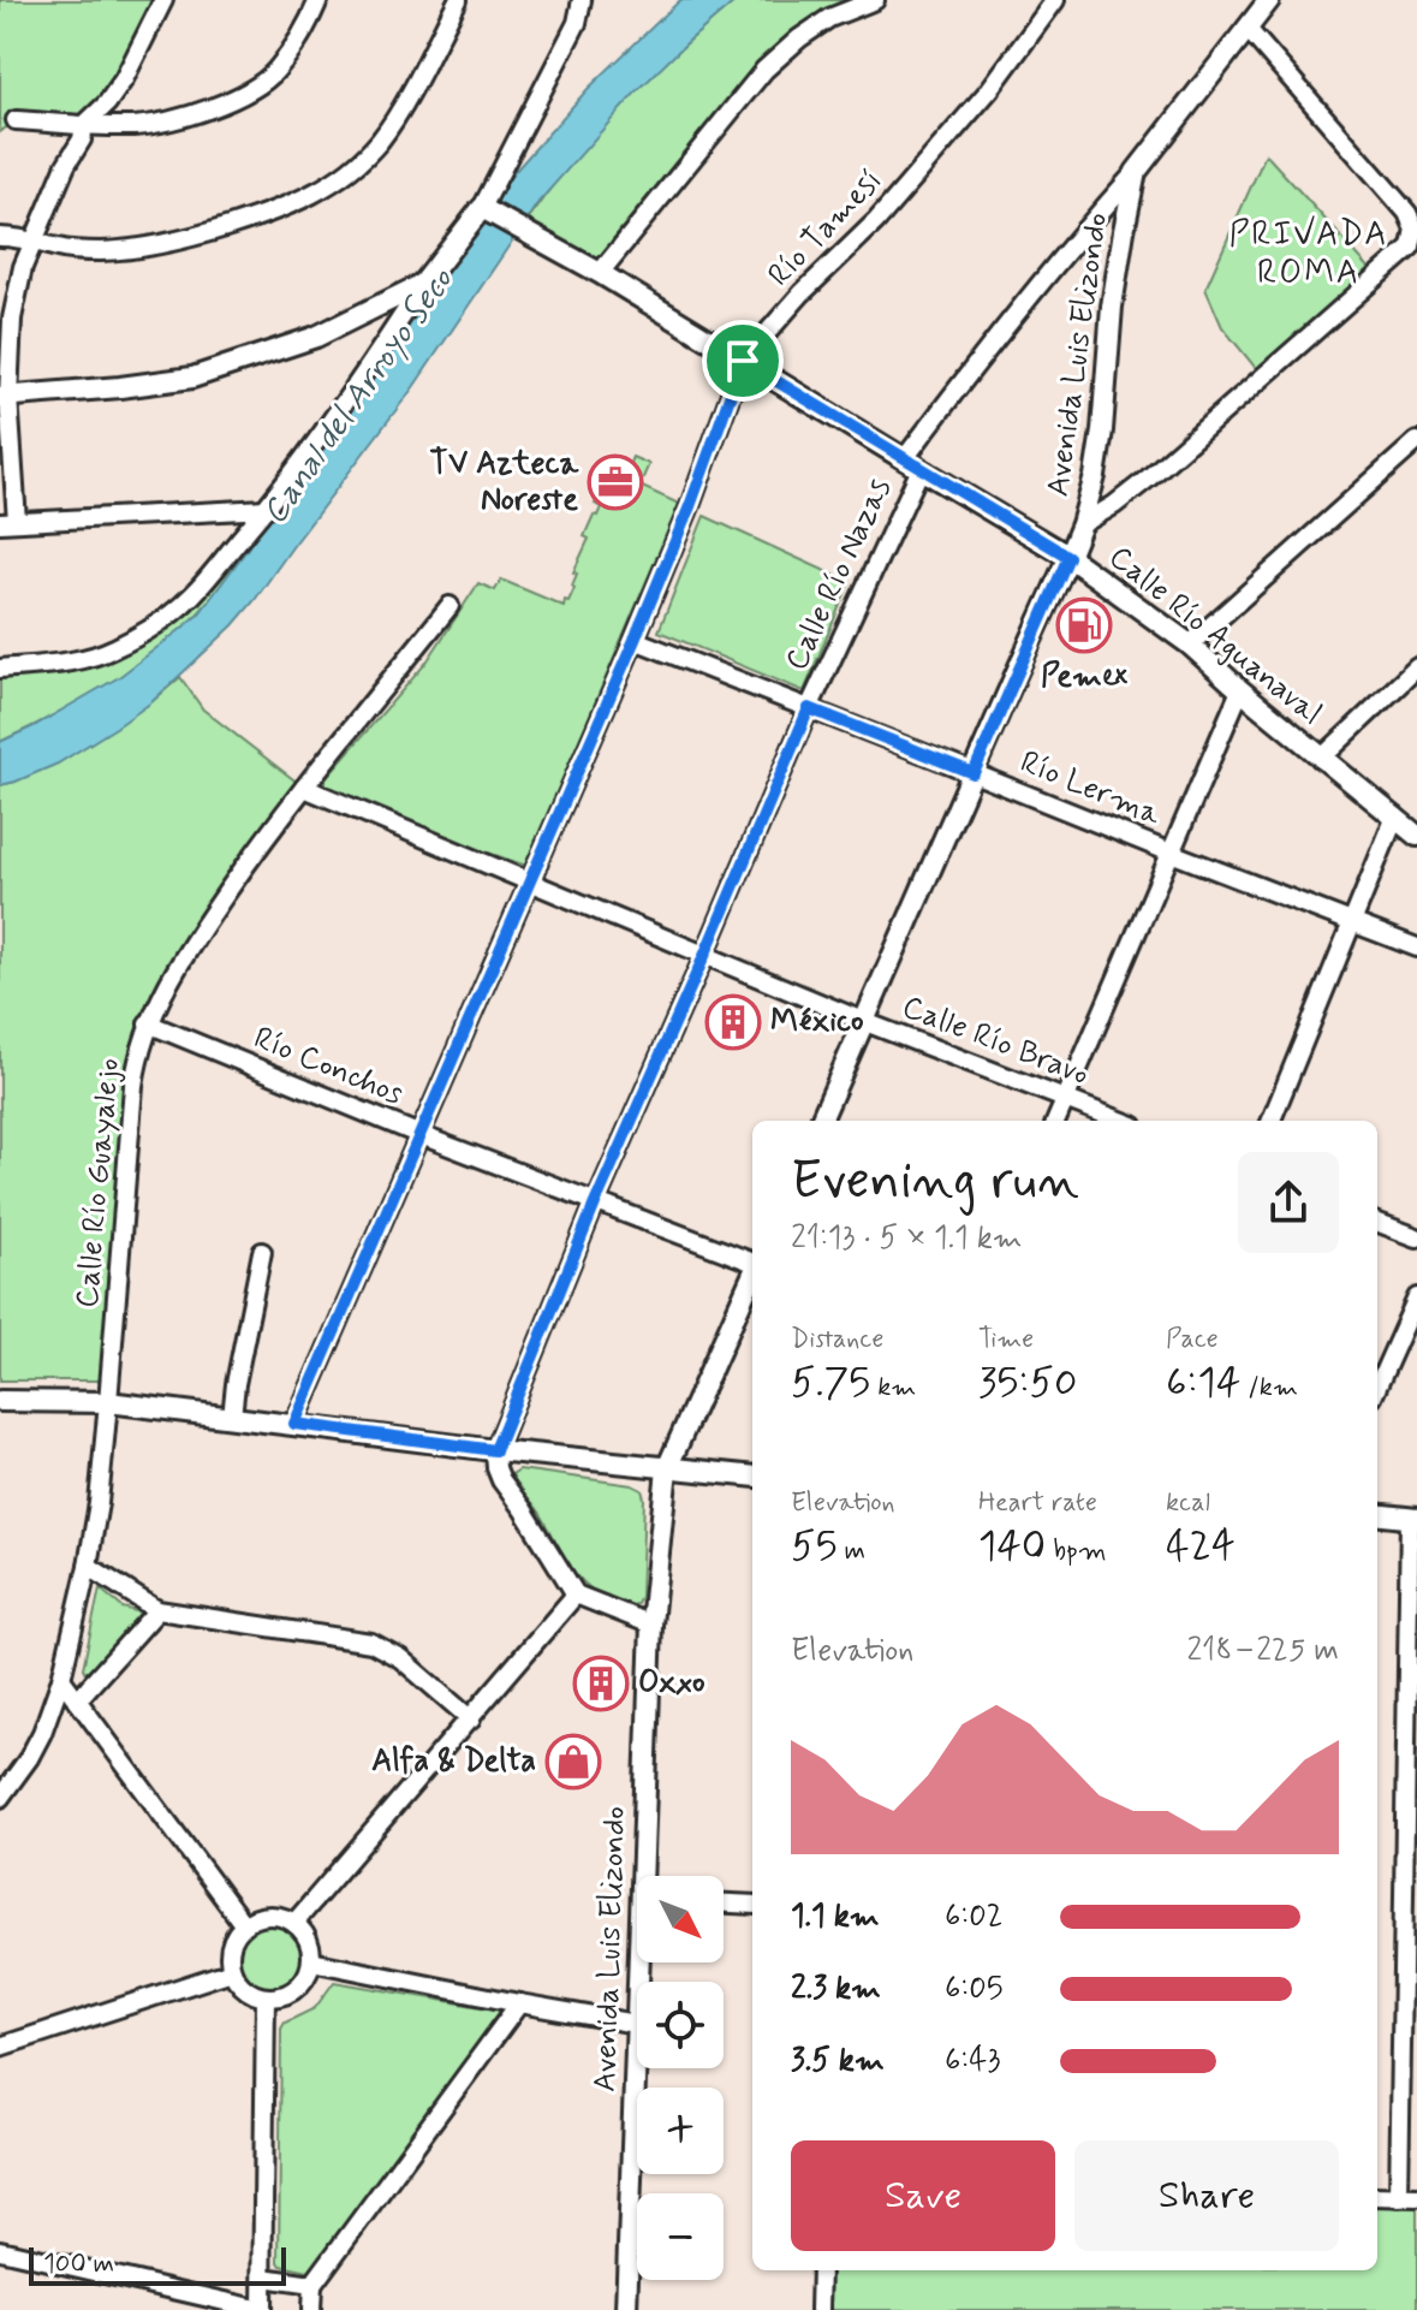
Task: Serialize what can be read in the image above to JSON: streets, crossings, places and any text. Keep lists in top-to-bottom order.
{
  "streets": {
    "street": [
      "Río Tamesí",
      "Avenida Luis Elizondo",
      "Calle Río Nazas",
      "Calle Río Aguanaval",
      "Río Lerma",
      "Calle Río Bravo",
      "Río Conchos",
      "Calle Río Guayalejo"
    ]
  },
  "crossings": [
    ["Río Tamesí", "Calle Río Aguanaval"],
    ["Río Tamesí", "Río Lerma"],
    ["Río Tamesí", "Calle Río Bravo"],
    ["Río Tamesí", "Río Conchos"],
    ["Avenida Luis Elizondo", "Calle Río Nazas"],
    ["Avenida Luis Elizondo", "Calle Río Aguanaval"],
    ["Avenida Luis Elizondo", "Río Lerma"],
    ["Avenida Luis Elizondo", "Calle Río Bravo"],
    ["Calle Río Nazas", "Calle Río Aguanaval"],
    ["Calle Río Nazas", "Río Lerma"],
    ["Calle Río Nazas", "Calle Río Bravo"],
    ["Calle Río Nazas", "Río Conchos"],
    ["Calle Río Bravo", "Calle Río Guayalejo"],
    ["Río Conchos", "Calle Río Guayalejo"]
  ],
  "districts": ["PRIVADA ROMA"],
  "water": ["Canal del Arroyo Seco"],
  "places": {
    "office": ["TV Azteca Noreste"],
    "fuel station": ["Pemex"],
    "building": ["México", "Oxxo"],
    "shop": ["Alfa & Delta"]
  },
  "scale_bar": "100 m",
  "north": "bottom right",
  "page": {
    "heading": ["Evening run", "21:13 · 5 × 1.1 km"],
    "stats": [
      ["Distance", "5.75 km"],
      ["Time", "35:50"],
      ["Pace", "6:14 /km"],
      ["Elevation", "55 m"],
      ["Heart rate", "140 bpm"],
      ["kcal", "424"]
    ],
    "chart": ["Elevation", "218–225 m"],
    "map_buttons": ["+", "−"],
    "list": [
      {
        "name": "1.1 km",
        "note": "6:02"
      },
      {
        "name": "2.3 km",
        "note": "6:05"
      },
      {
        "name": "3.5 km",
        "note": "6:43"
      }
    ],
    "buttons": ["Save", "Share"],
    "scale": "100 m"
  }
}
